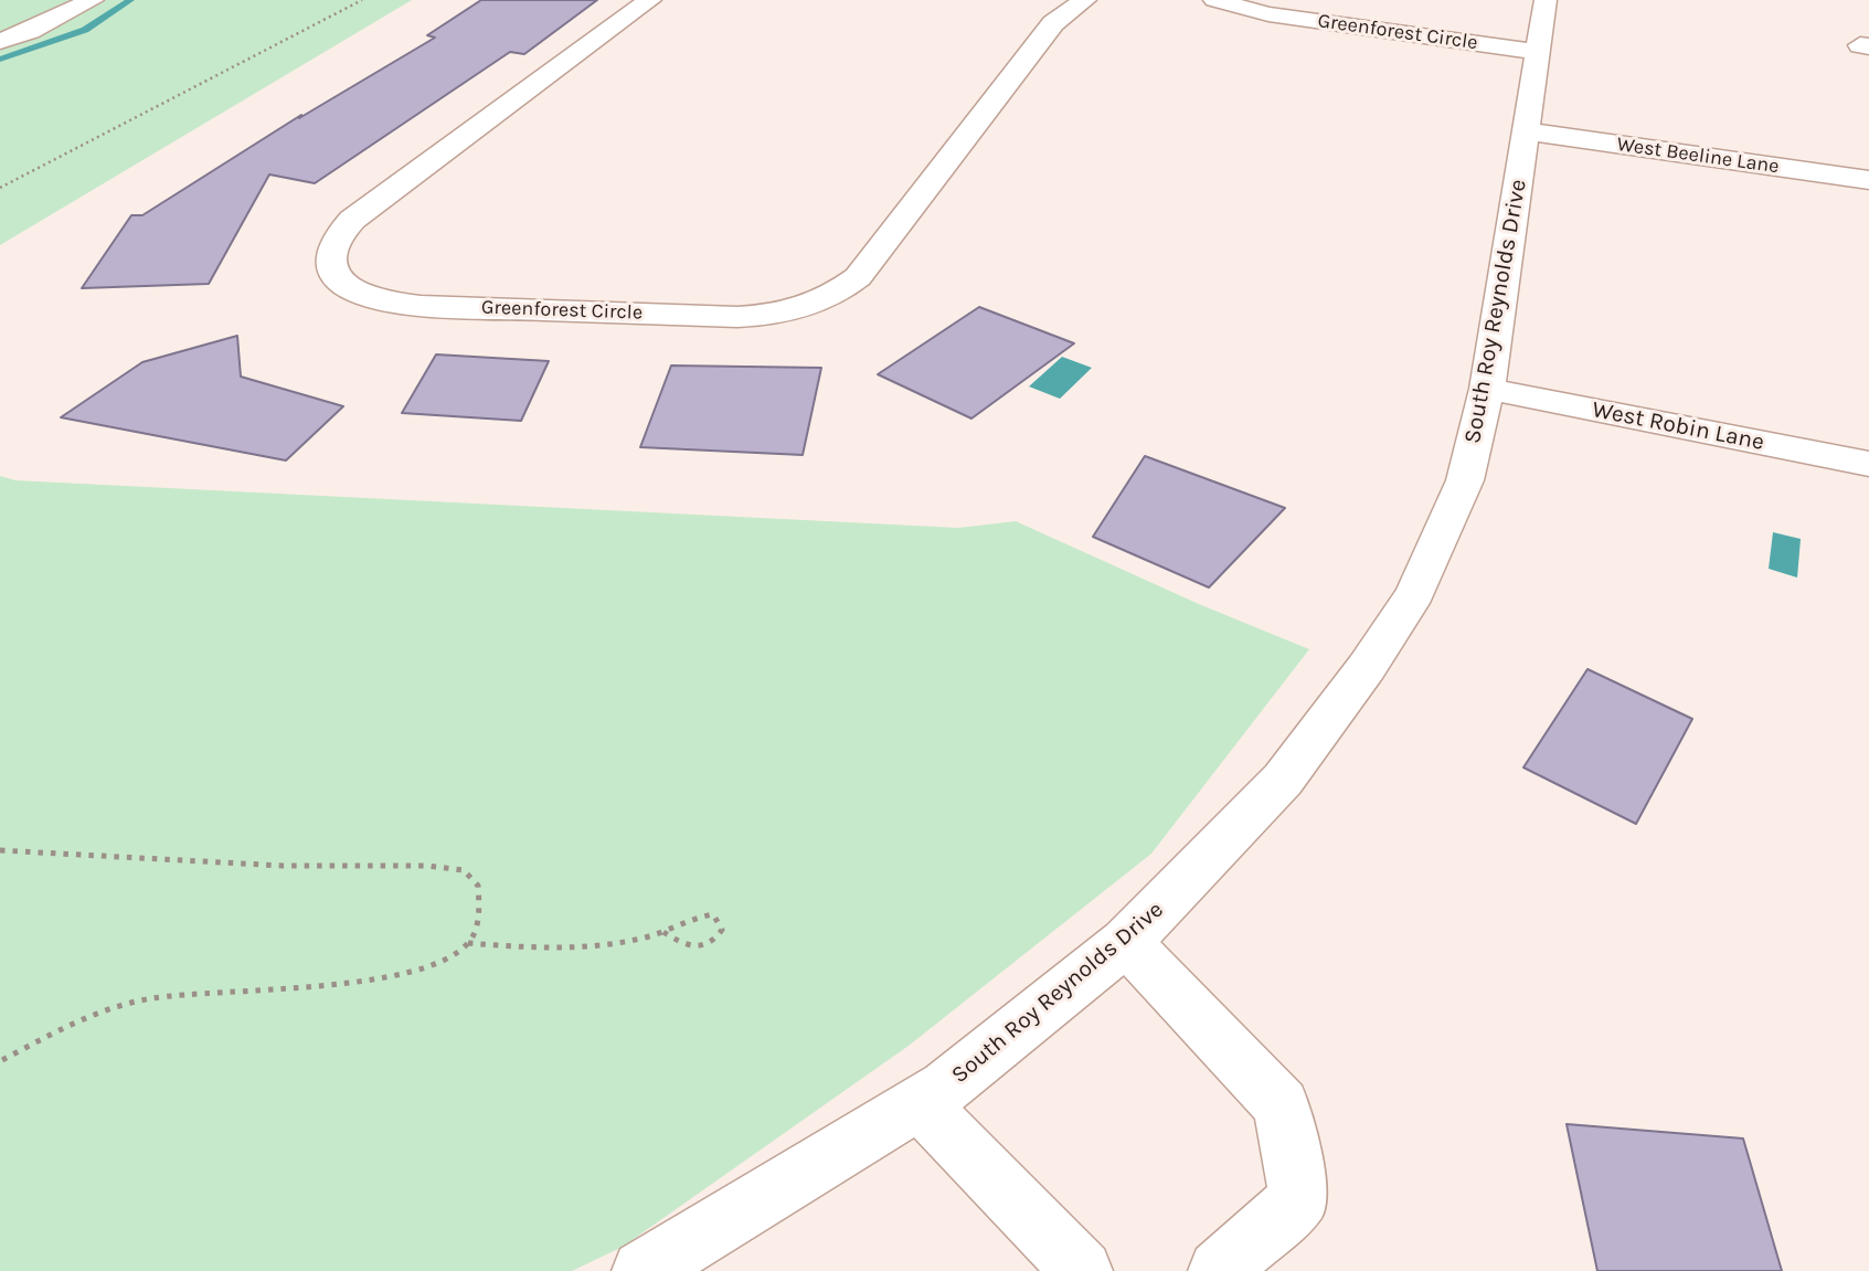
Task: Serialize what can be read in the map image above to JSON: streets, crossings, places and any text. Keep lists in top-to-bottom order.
{
  "streets": {
    "street": [
      "Greenforest Circle",
      "West Beeline Lane",
      "South Roy Reynolds Drive",
      "West Robin Lane"
    ]
  },
  "crossings": [
    ["Greenforest Circle", "South Roy Reynolds Drive"],
    ["West Beeline Lane", "South Roy Reynolds Drive"],
    ["South Roy Reynolds Drive", "West Robin Lane"]
  ]
}
